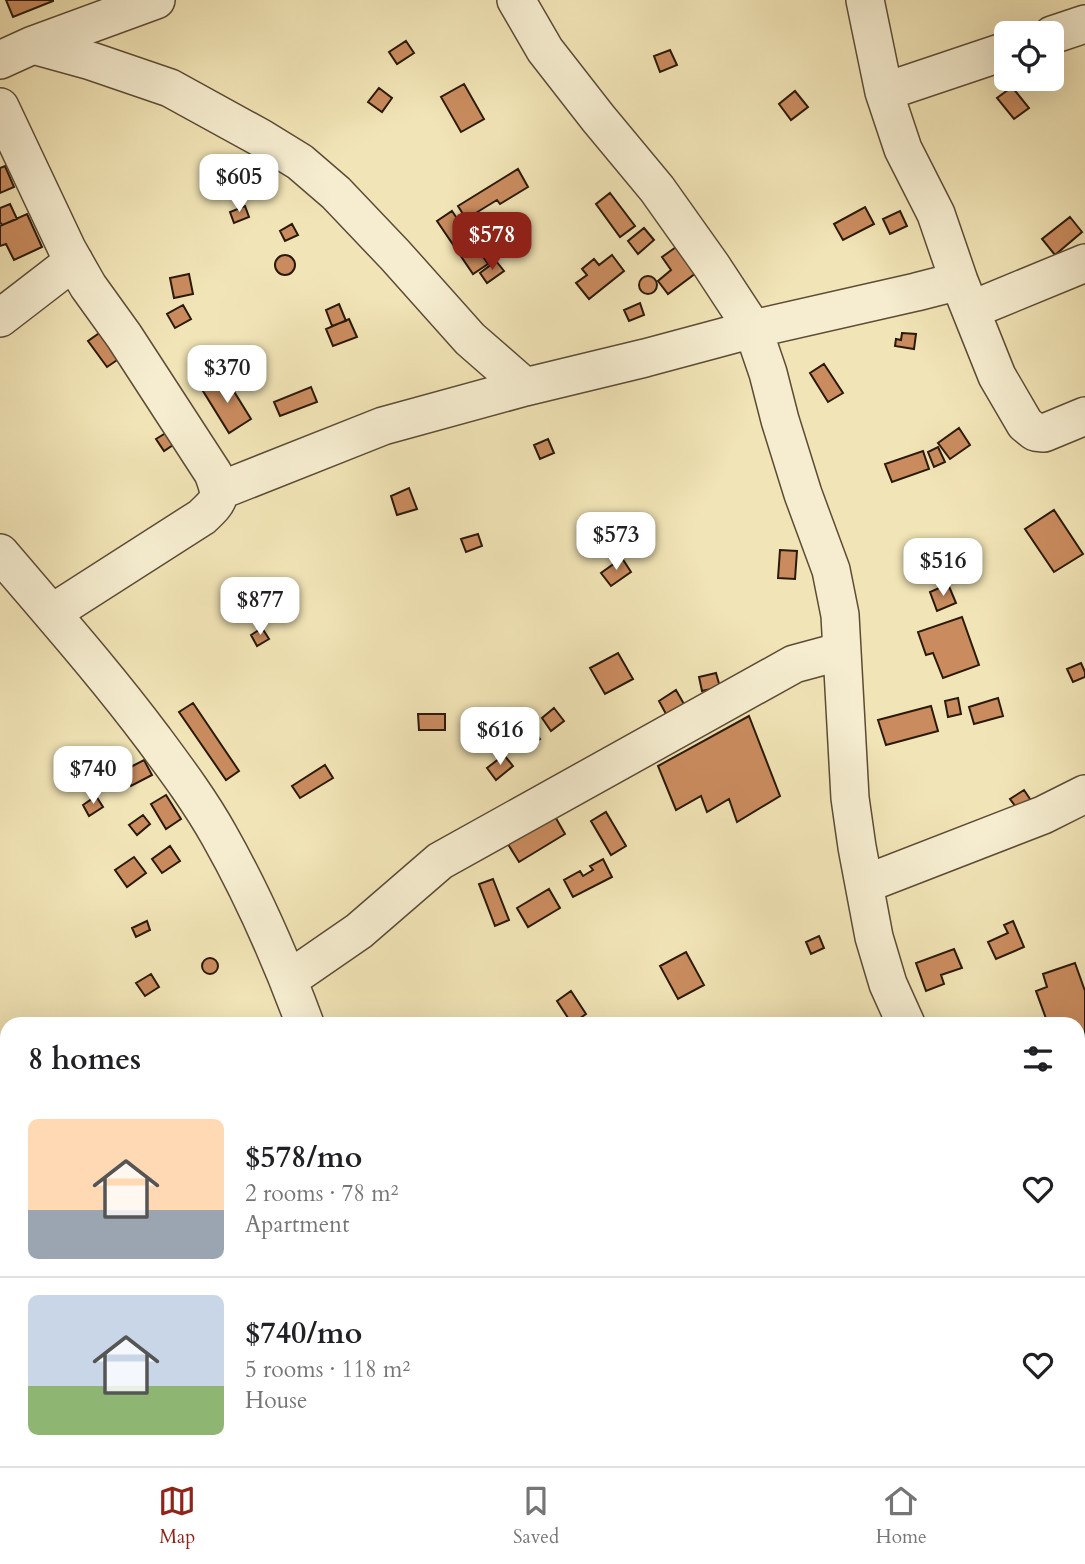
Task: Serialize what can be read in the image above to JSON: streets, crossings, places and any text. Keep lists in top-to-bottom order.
{
  "page": {
    "price": [
      "$605",
      "$578",
      "$370",
      "$573",
      "$516",
      "$877",
      "$616",
      "$740"
    ],
    "heading": "8 homes",
    "list": [
      {
        "name": "$578/mo",
        "note": "2 rooms · 78 m² · Apartment"
      },
      {
        "name": "$740/mo",
        "note": "5 rooms · 118 m² · House"
      }
    ],
    "tabs": ["Map", "Saved", "Home"]
  }
}
